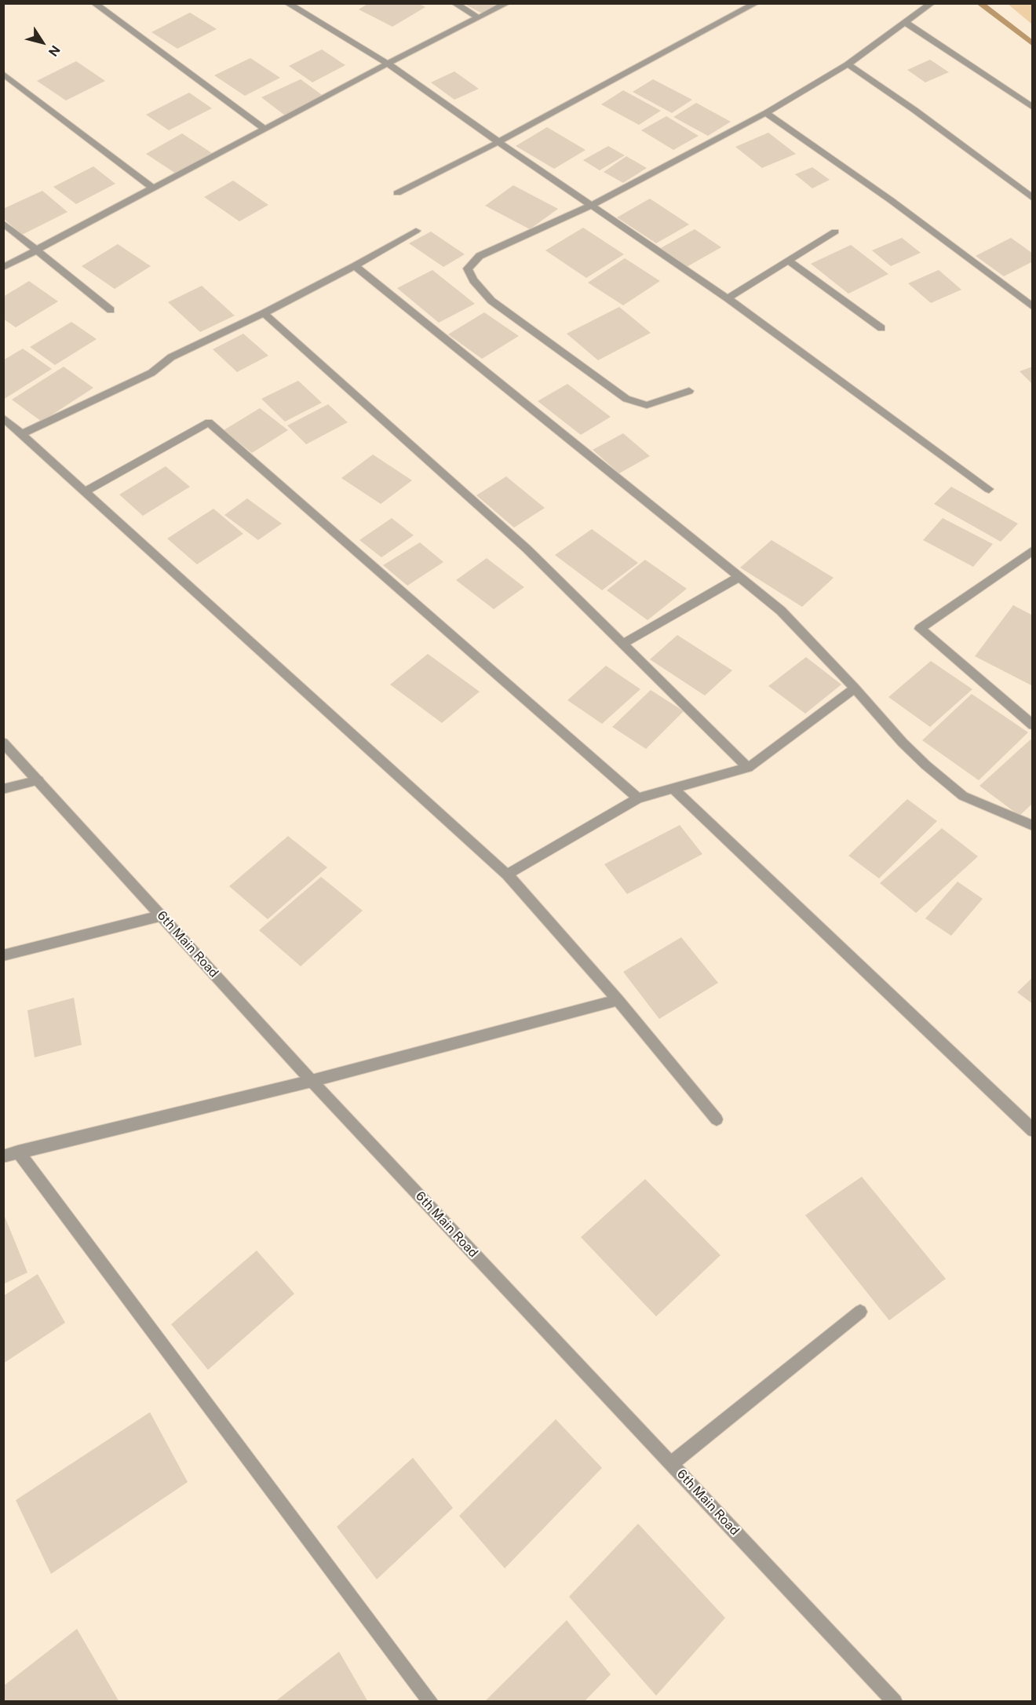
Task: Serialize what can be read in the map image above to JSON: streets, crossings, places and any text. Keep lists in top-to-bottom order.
{
  "streets": {
    "street": ["6th Main Road"]
  },
  "north": "bottom right"
}
